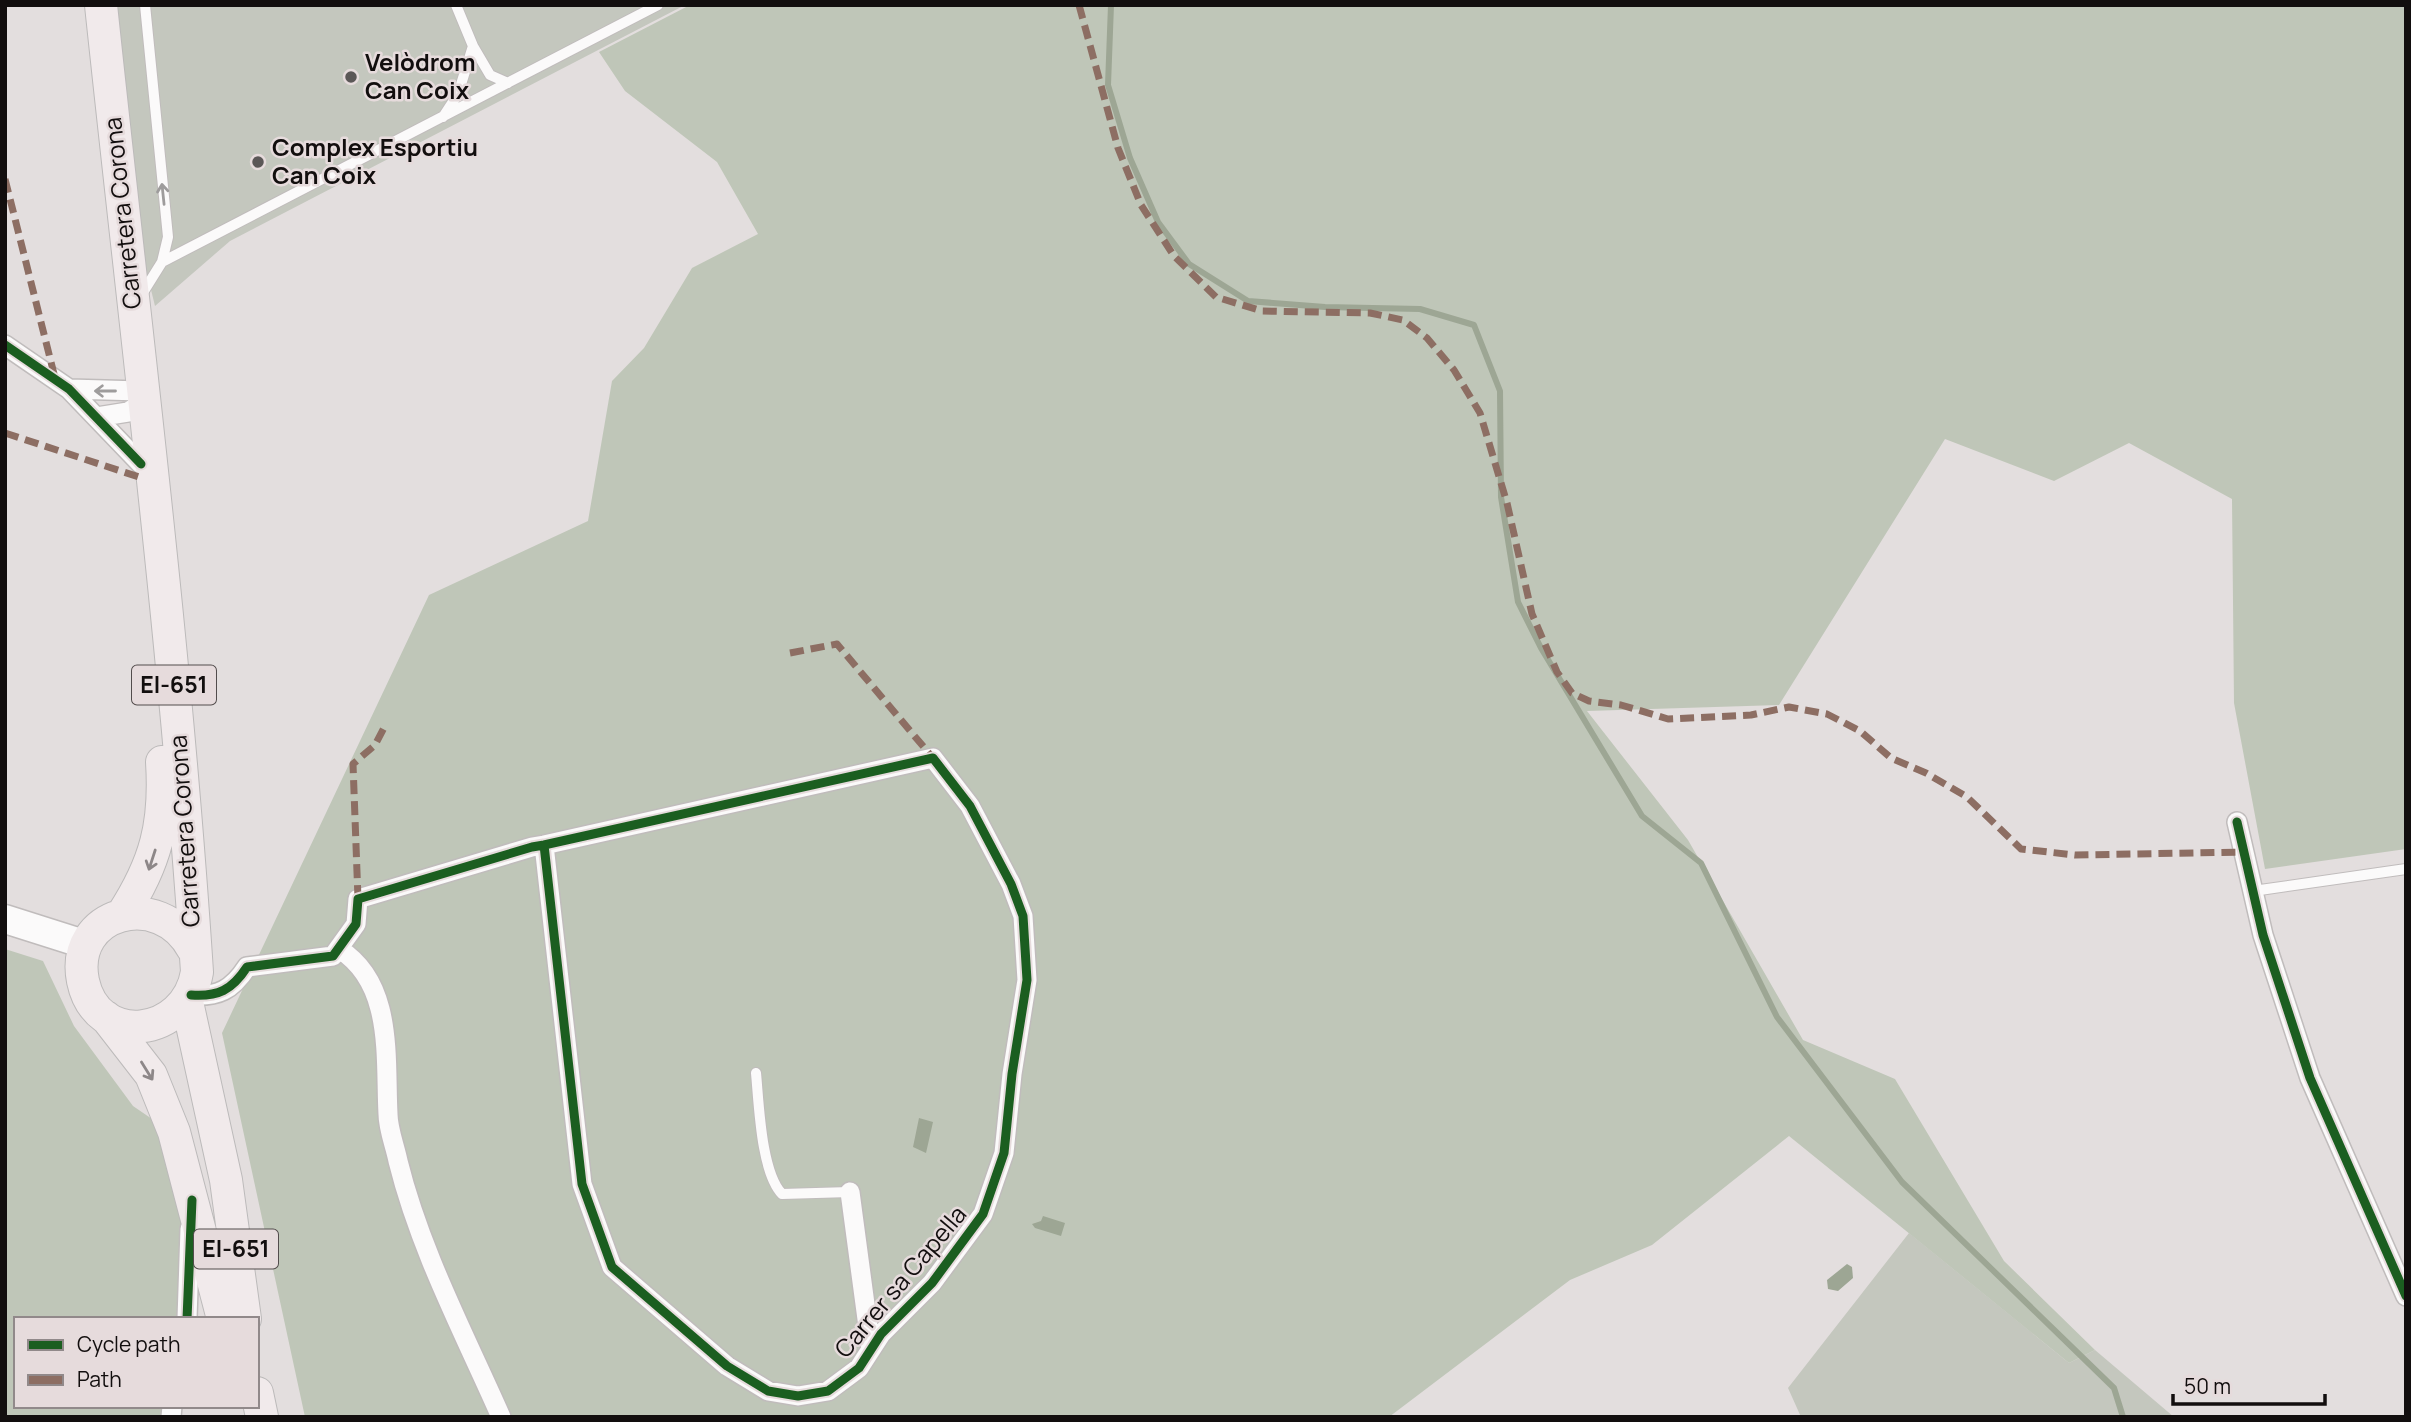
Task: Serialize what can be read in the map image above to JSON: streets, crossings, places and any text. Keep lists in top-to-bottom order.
{
  "streets": {
    "main road": ["Carretera Corona", "EI-651"],
    "street": ["Carrer sa Capella"]
  },
  "crossings": [
    ["Carretera Corona", "EI-651"]
  ],
  "places": ["Velòdrom Can Coix", "Complex Esportiu Can Coix"],
  "legend": ["Cycle path", "Path"],
  "scale_bar": "50 m"
}
